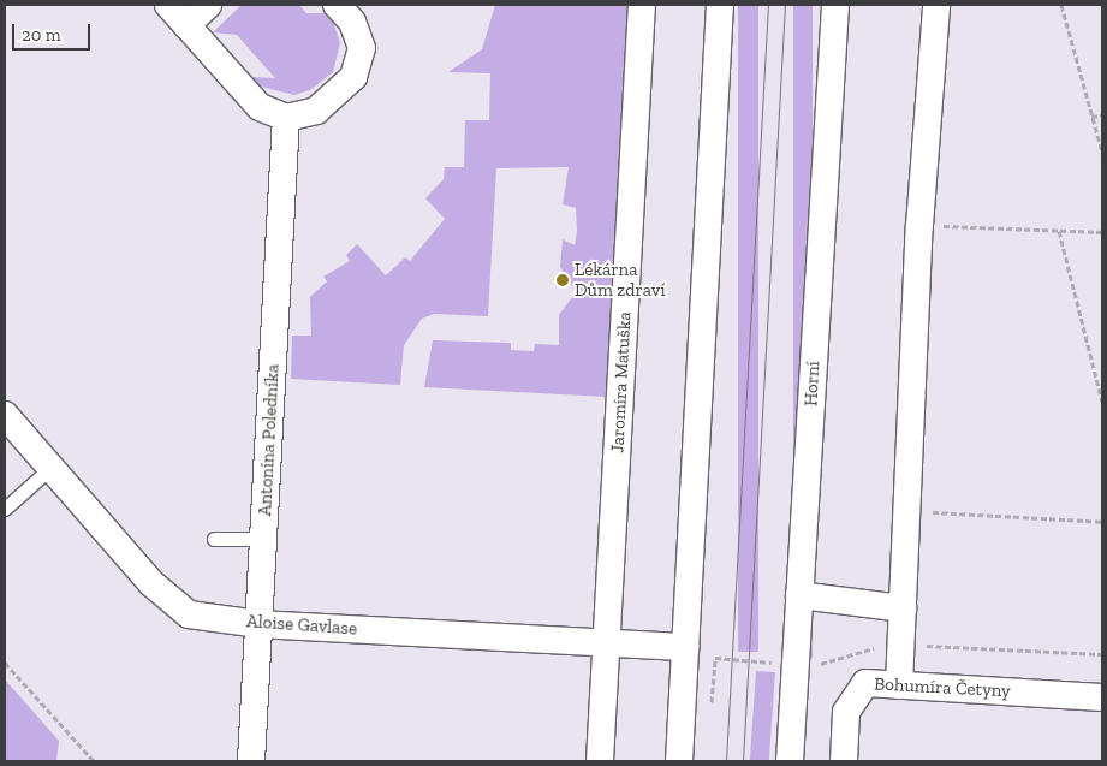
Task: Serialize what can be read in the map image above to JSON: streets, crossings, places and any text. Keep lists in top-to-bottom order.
{
  "streets": {
    "street": [
      "Jaromíra Matuška",
      "Horní",
      "Antonína Poledníka",
      "Aloise Gavlase",
      "Bohumíra Četyny"
    ]
  },
  "crossings": [
    ["Jaromíra Matuška", "Aloise Gavlase"],
    ["Antonína Poledníka", "Aloise Gavlase"]
  ],
  "places": ["Lékárna Dům zdraví"],
  "scale_bar": "20 m"
}
